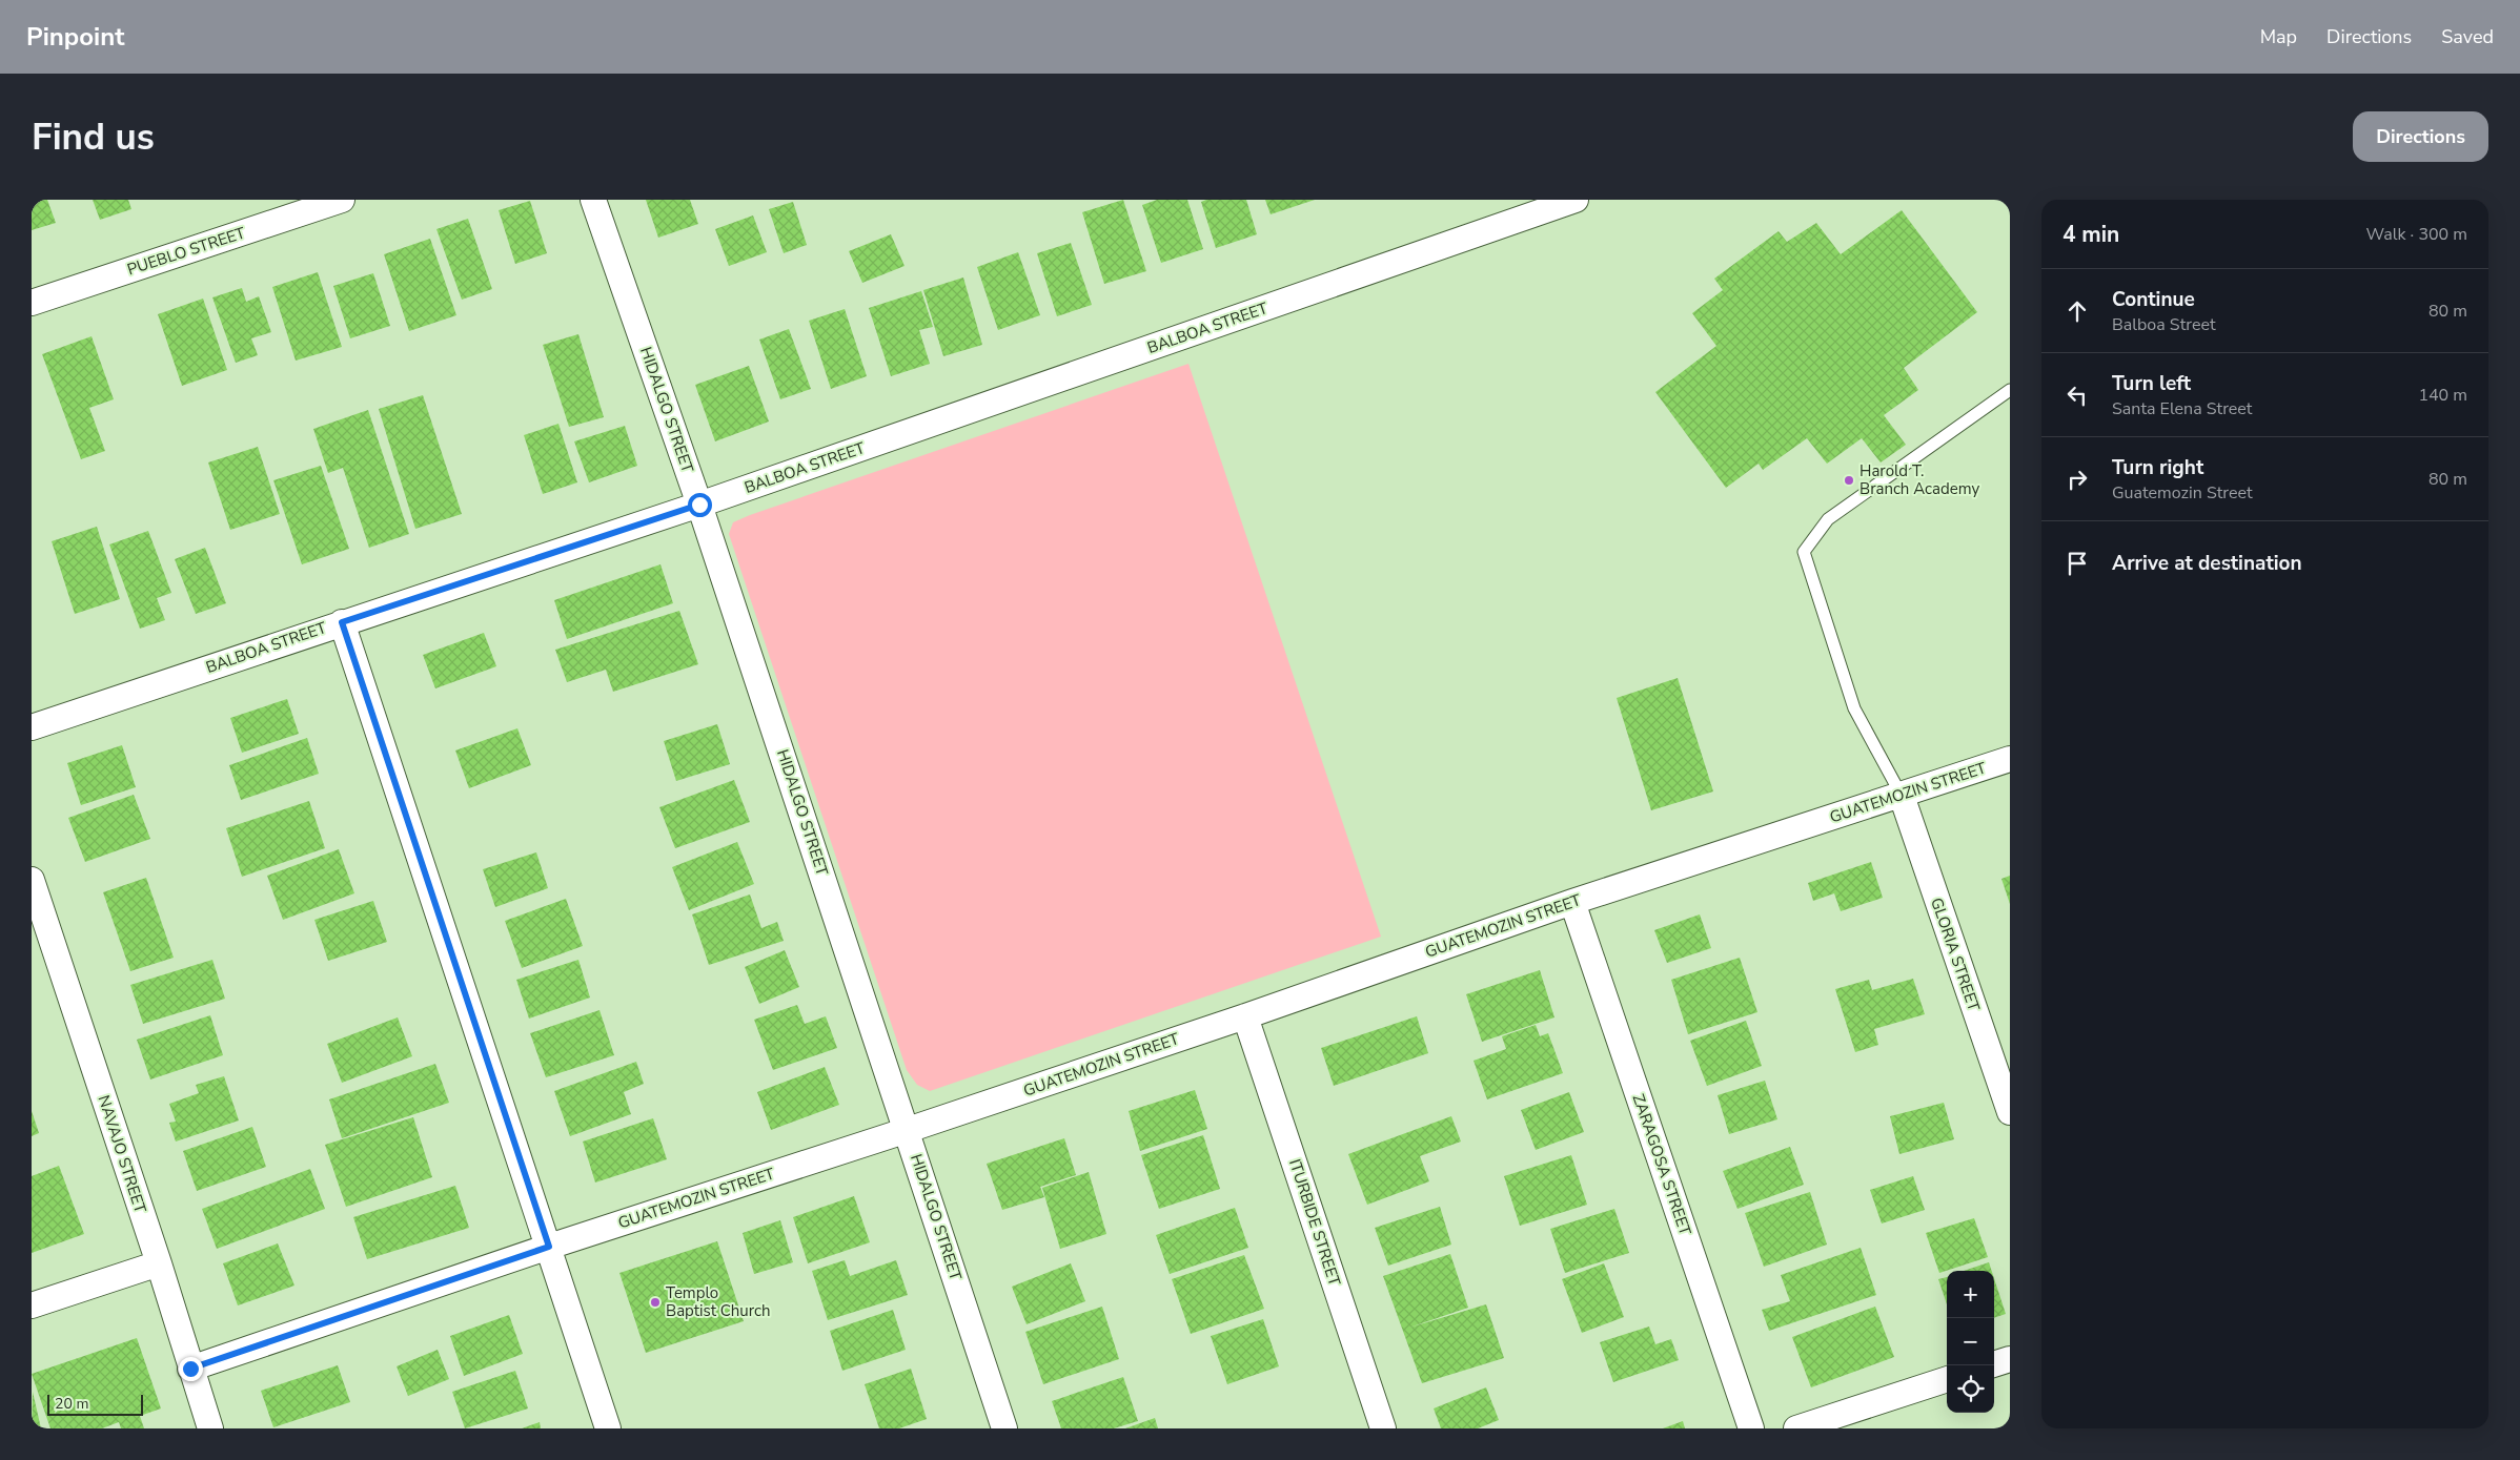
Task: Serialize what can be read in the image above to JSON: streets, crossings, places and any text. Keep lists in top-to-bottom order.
{
  "streets": {
    "street": [
      "PUEBLO STREET",
      "BALBOA STREET",
      "HIDALGO STREET",
      "GUATEMOZIN STREET",
      "GLORIA STREET",
      "NAVAJO STREET",
      "ZARAGOSA STREET",
      "ITURBIDE STREET"
    ]
  },
  "crossings": [
    ["BALBOA STREET", "HIDALGO STREET"],
    ["HIDALGO STREET", "GUATEMOZIN STREET"],
    ["GUATEMOZIN STREET", "GLORIA STREET"],
    ["GUATEMOZIN STREET", "NAVAJO STREET"],
    ["GUATEMOZIN STREET", "ZARAGOSA STREET"],
    ["GUATEMOZIN STREET", "ITURBIDE STREET"]
  ],
  "places": ["Harold T. Branch Academy", "Templo Baptist Church"],
  "scale_bar": "20 m",
  "page": {
    "header": "Pinpoint",
    "nav": ["Map", "Directions", "Saved"],
    "buttons": "Directions",
    "title": "Find us",
    "heading": ["4 min", "Walk · 300 m"],
    "list": [
      ["Continue", "Balboa Street", "80 m"],
      ["Turn left", "Santa Elena Street", "140 m"],
      ["Turn right", "Guatemozin Street", "80 m"],
      "Arrive at destination"
    ],
    "map_buttons": ["+", "−"],
    "scale": "20 m"
  }
}
